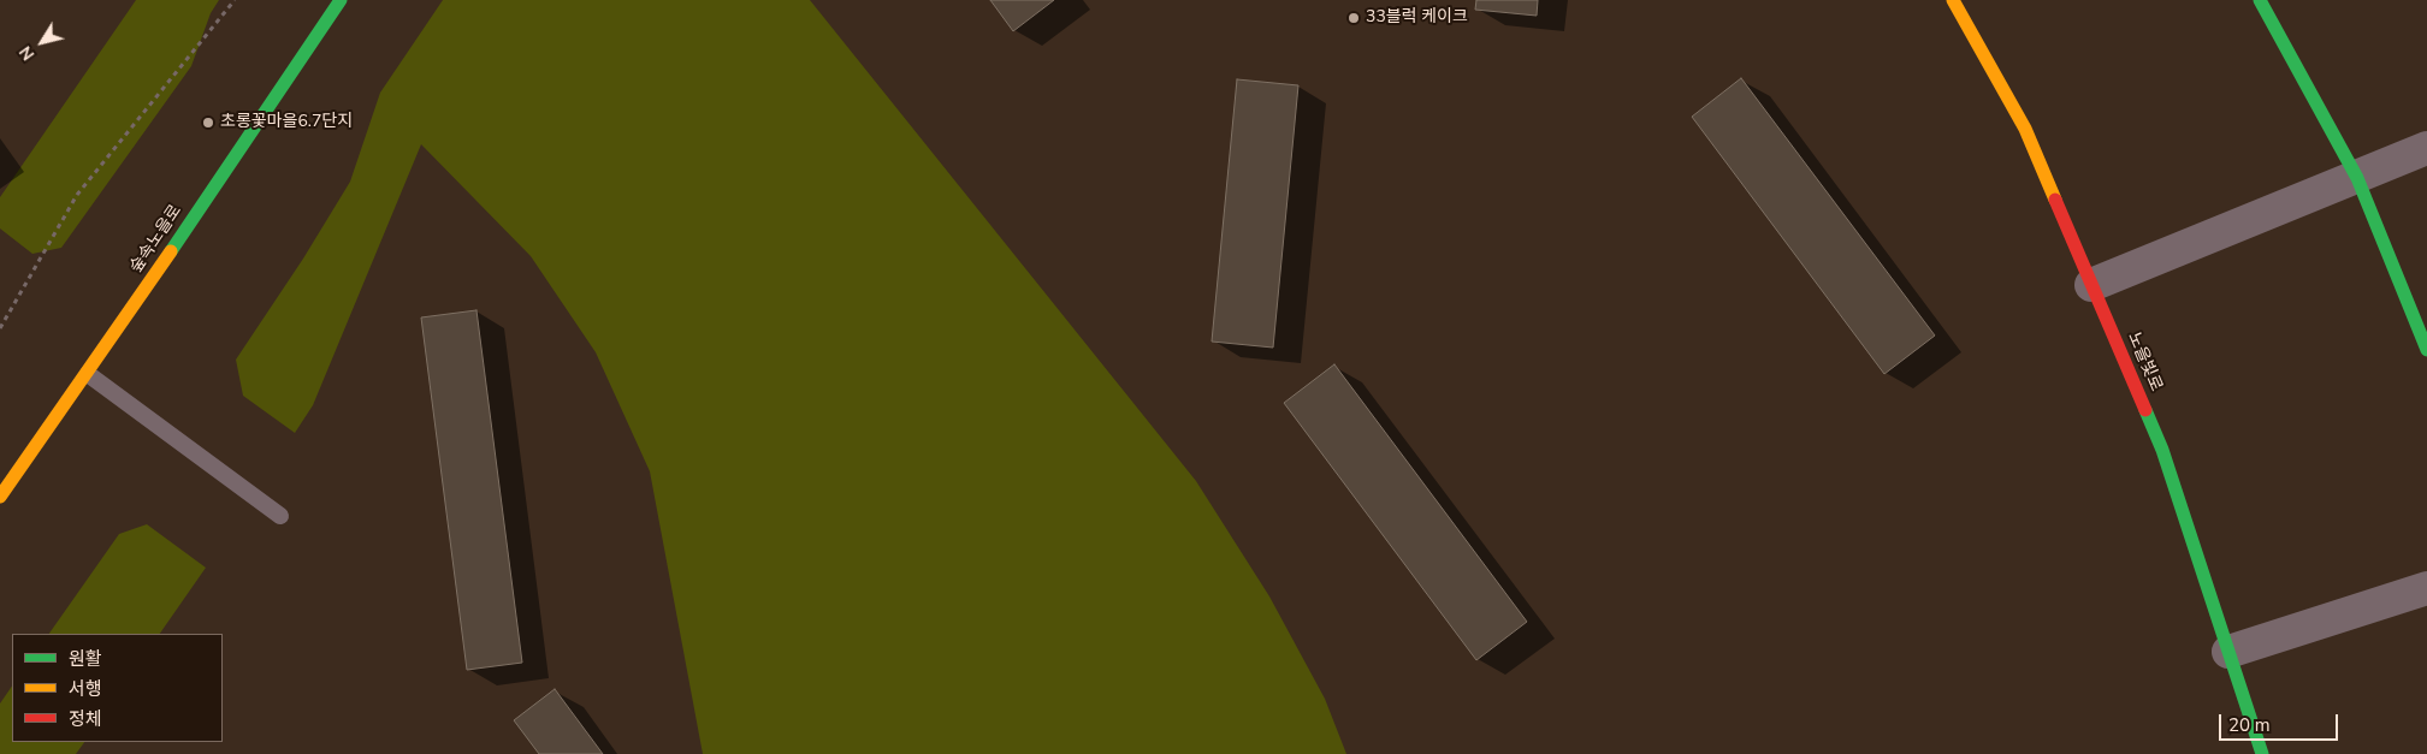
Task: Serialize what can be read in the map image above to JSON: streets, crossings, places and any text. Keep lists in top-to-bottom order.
{
  "streets": {
    "street": ["숲속노을로", "노을빛로"]
  },
  "places": ["33블럭 케이크", "초롱꽃마을6.7단지"],
  "legend": ["원활", "서행", "정체"],
  "scale_bar": "20 m",
  "north": "bottom left"
}
